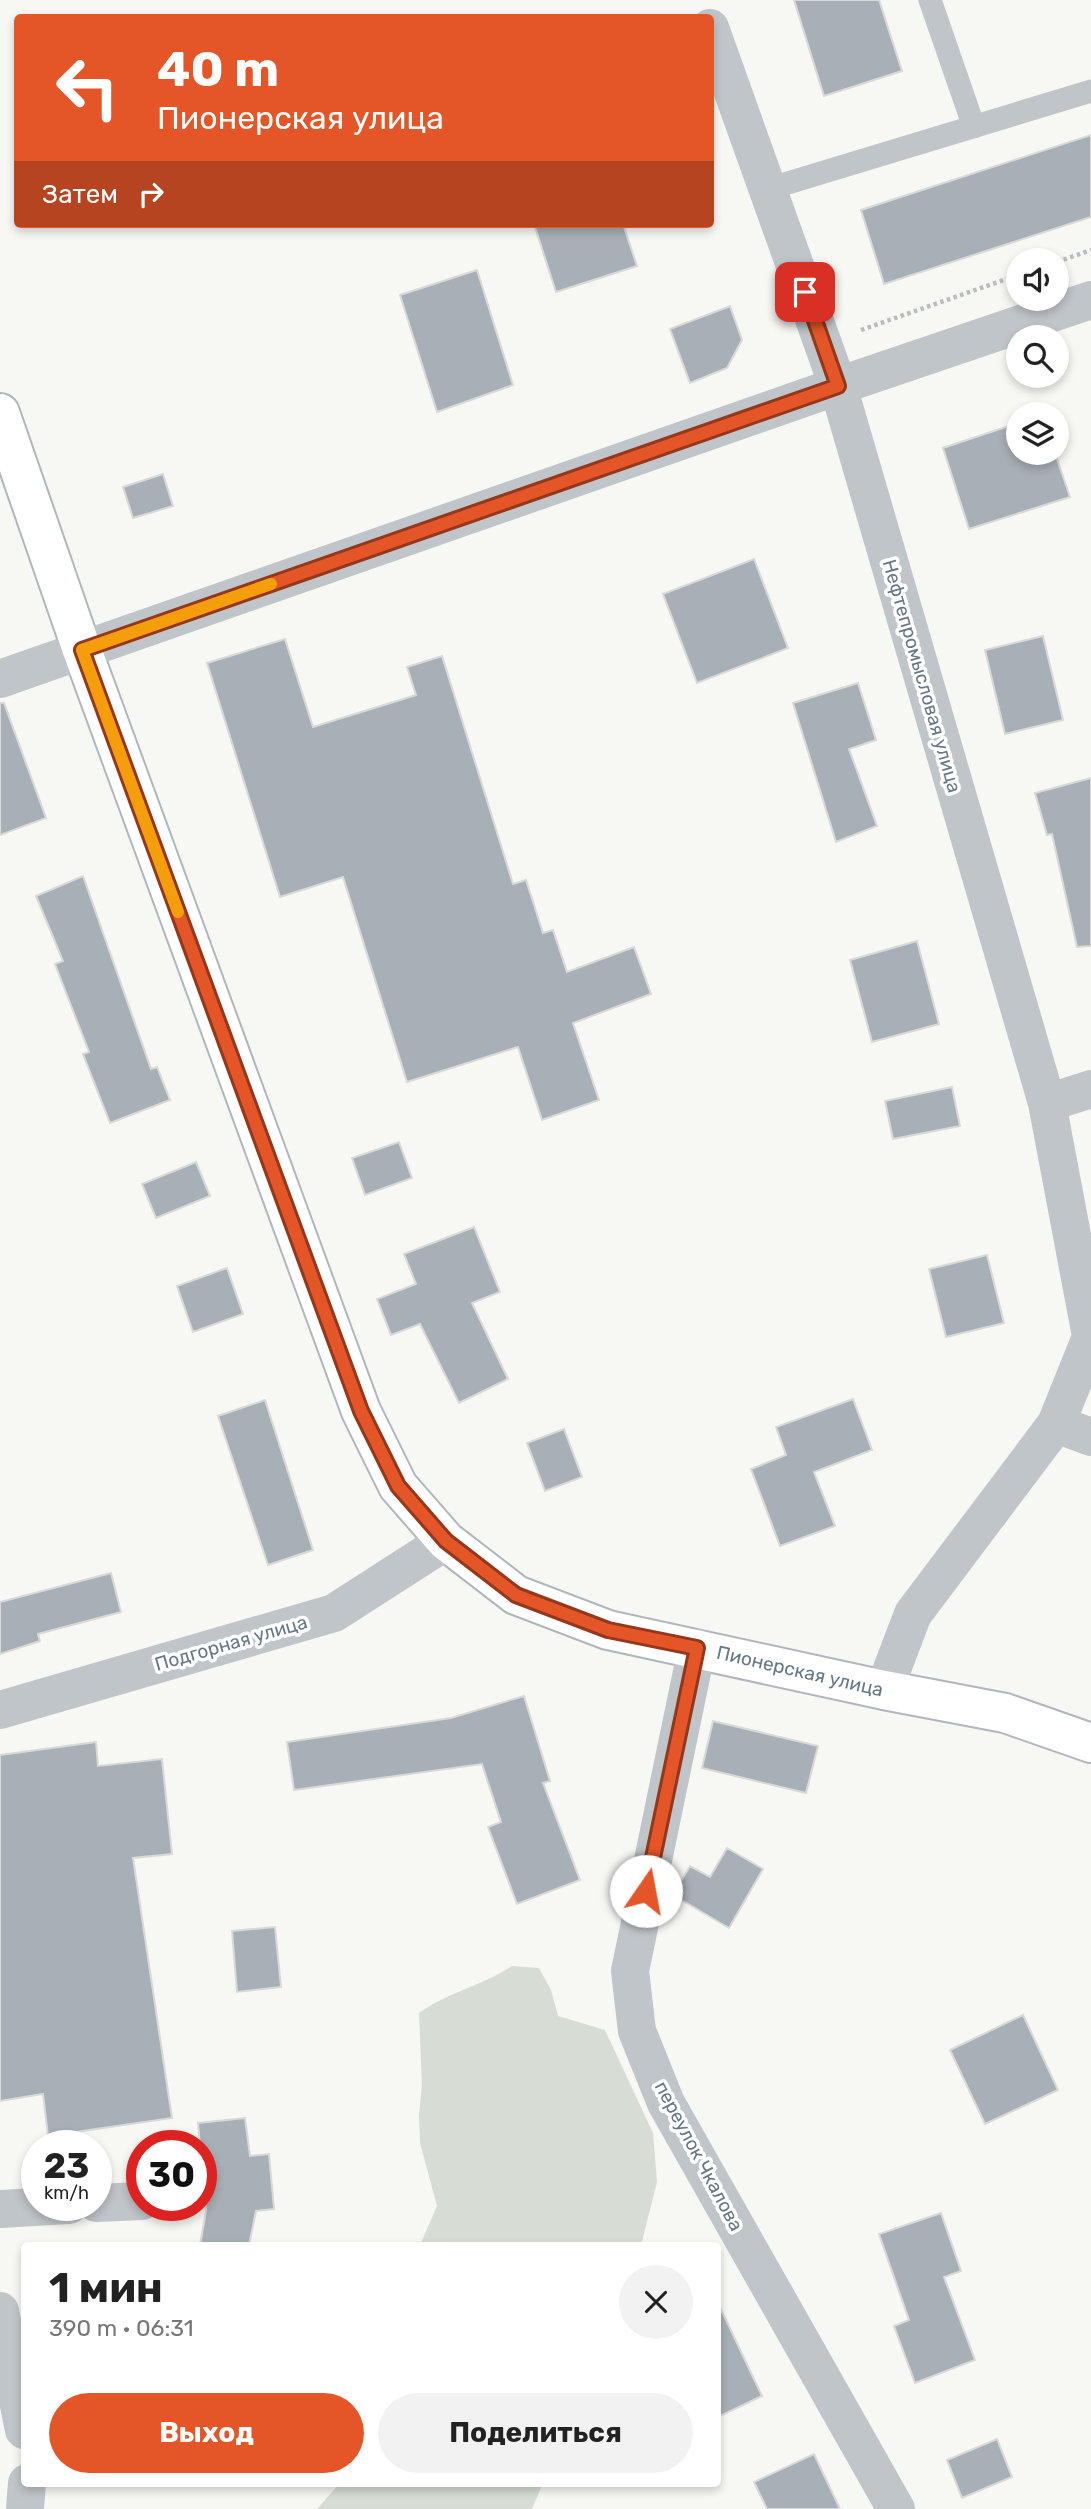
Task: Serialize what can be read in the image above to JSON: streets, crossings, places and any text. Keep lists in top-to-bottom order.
{
  "streets": {
    "main road": ["Пионерская улица"],
    "street": ["Нефтепромысловая улица", "Подгорная улица", "переулок Чкалова"]
  },
  "crossings": [
    ["Нефтепромысловая улица", "Пионерская улица"],
    ["Подгорная улица", "Пионерская улица"],
    ["Пионерская улица", "переулок Чкалова"]
  ],
  "page": {
    "turn": ["40 m", "Пионерская улица"],
    "then": "Затем",
    "speed": "23 km/h",
    "limit": "30",
    "heading": ["1 мин", "390 m · 06:31"],
    "buttons": ["Выход", "Поделиться"]
  }
}
